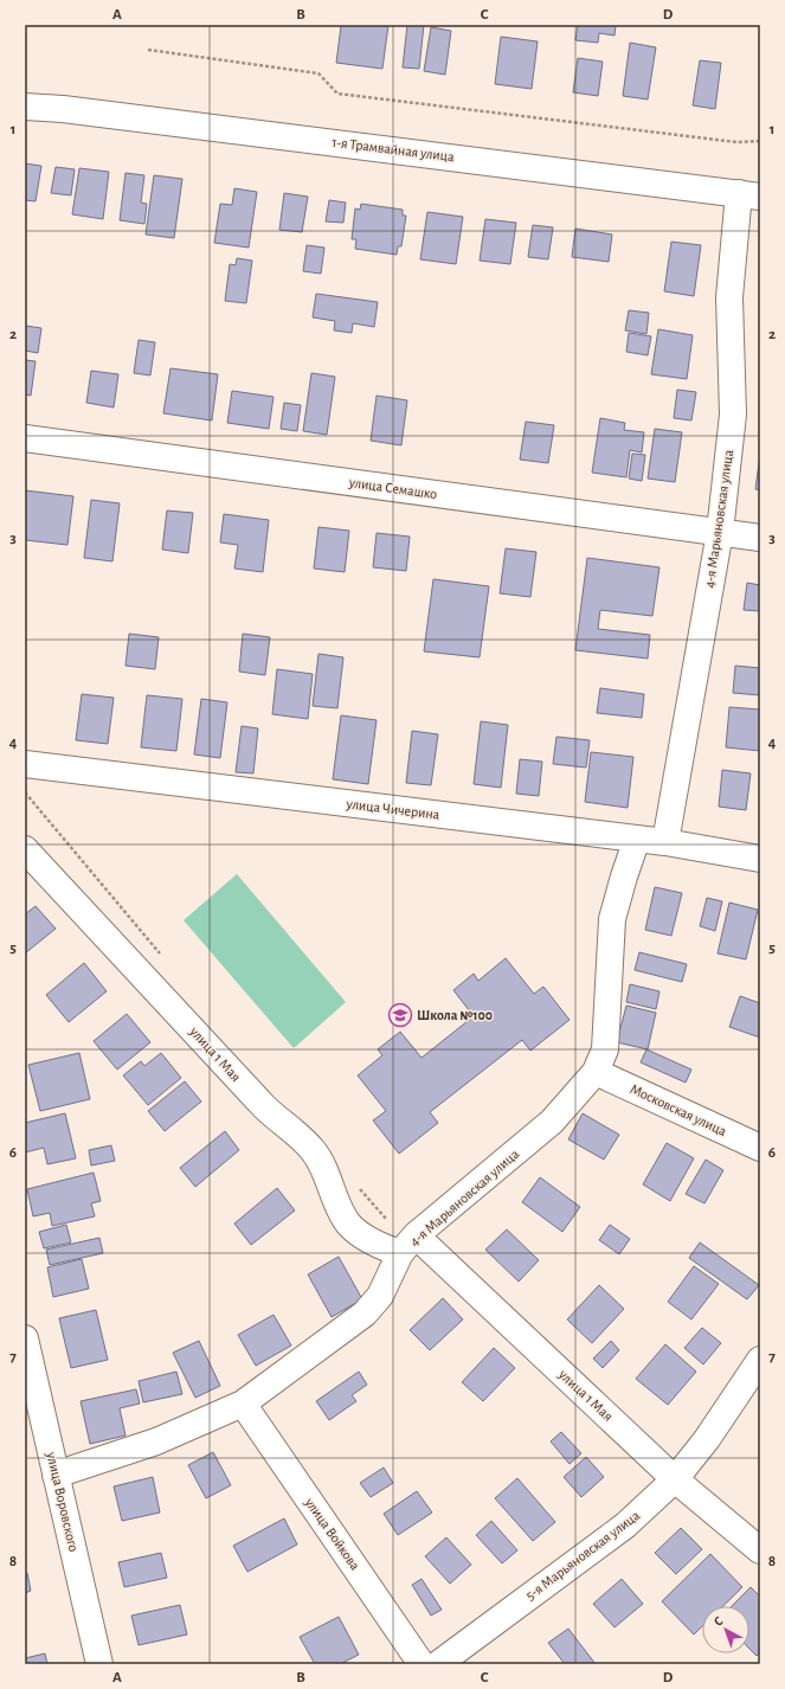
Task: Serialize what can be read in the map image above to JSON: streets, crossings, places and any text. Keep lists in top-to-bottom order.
{
  "streets": {
    "street": [
      "1-я Трамвайная улица",
      "улица Семашко",
      "4-я Марьяновская улица",
      "улица Чичерина",
      "улица 1 Мая",
      "Московская улица",
      "улица Воровского",
      "улица Войкова",
      "5-я Марьяновская улица"
    ]
  },
  "crossings": [
    ["1-я Трамвайная улица", "4-я Марьяновская улица"],
    ["улица Семашко", "4-я Марьяновская улица"],
    ["4-я Марьяновская улица", "улица Чичерина"],
    ["4-я Марьяновская улица", "улица 1 Мая"],
    ["4-я Марьяновская улица", "Московская улица"],
    ["4-я Марьяновская улица", "улица Воровского"],
    ["4-я Марьяновская улица", "улица Войкова"],
    ["улица 1 Мая", "5-я Марьяновская улица"]
  ],
  "places": {
    "school or university": ["Школа №100"]
  },
  "north": "top left",
  "grid": {
    "columns": [
      "A",
      "B",
      "C",
      "D"
    ],
    "rows": [
      "1",
      "2",
      "3",
      "4",
      "5",
      "6",
      "7",
      "8"
    ]
  }
}
